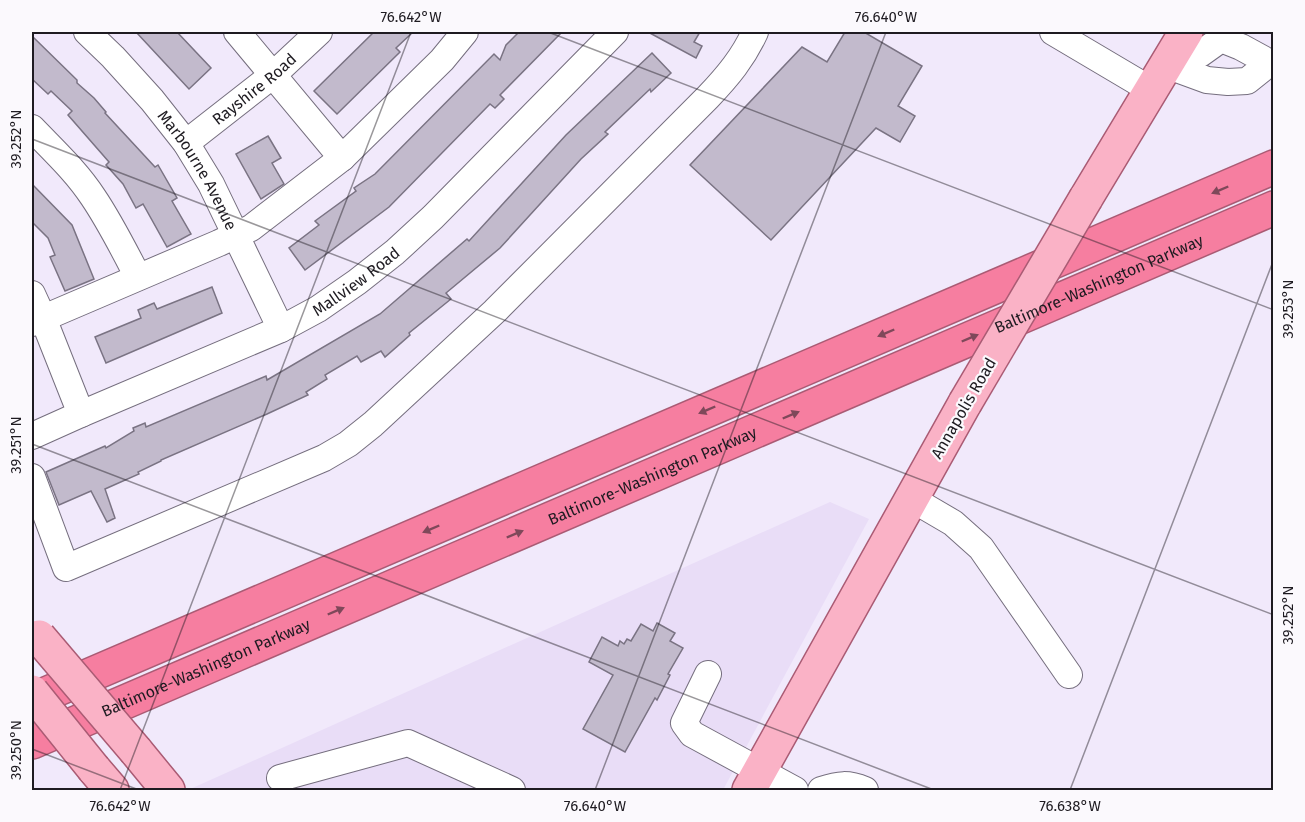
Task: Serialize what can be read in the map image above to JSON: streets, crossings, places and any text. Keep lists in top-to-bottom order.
{
  "streets": {
    "highway": ["Baltimore-Washington Parkway"],
    "main road": ["Annapolis Road"],
    "street": ["Rayshire Road", "Marbourne Avenue", "Mallview Road"]
  },
  "crossings": [
    ["Rayshire Road", "Marbourne Avenue"],
    ["Marbourne Avenue", "Mallview Road"]
  ],
  "coordinates": [
    "76.642°W",
    "76.640°W",
    "39.252°N",
    "39.253°N",
    "39.251°N",
    "39.250°N",
    "76.638°W"
  ]
}
